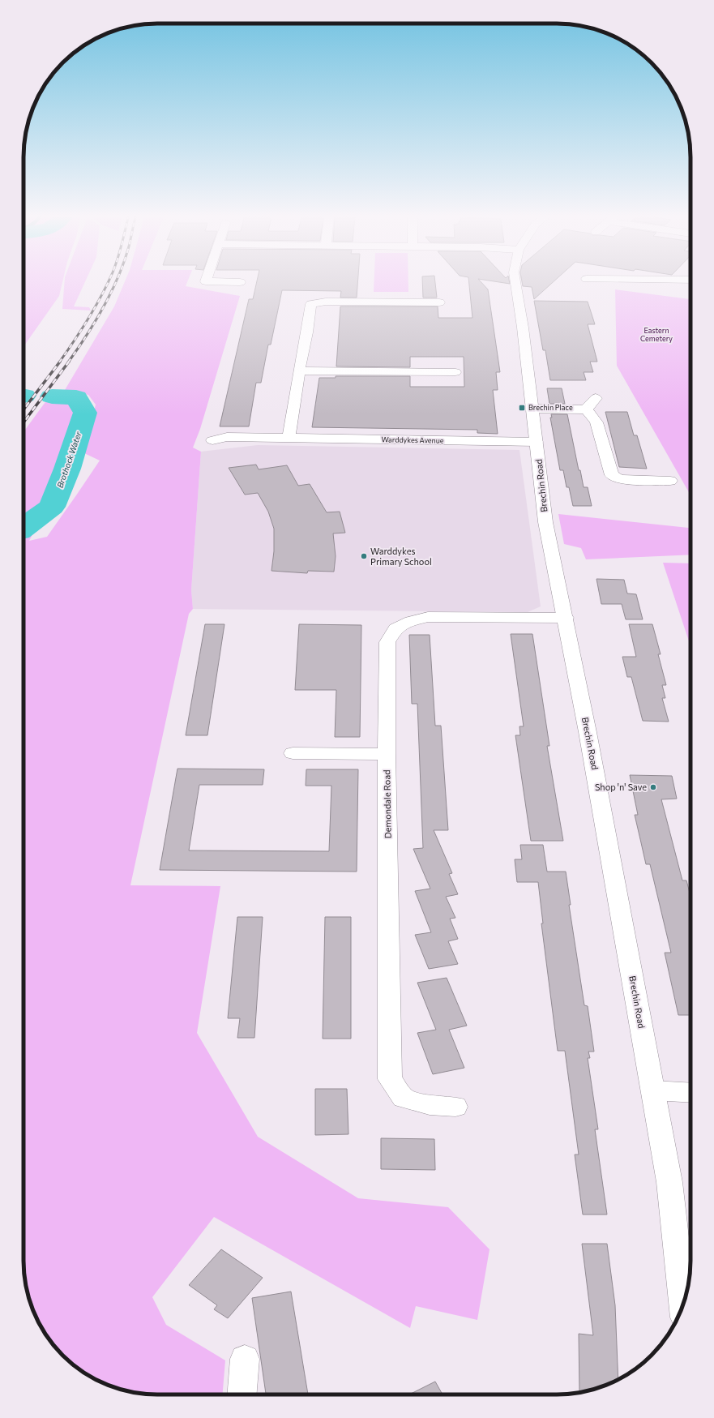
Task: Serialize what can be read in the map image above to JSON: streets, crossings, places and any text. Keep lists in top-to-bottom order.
{
  "streets": {
    "street": ["Warddykes Avenue", "Brechin Road", "Demondale Road"]
  },
  "crossings": [
    ["Warddykes Avenue", "Brechin Road"],
    ["Brechin Road", "Demondale Road"]
  ],
  "water": ["Brothock Water"],
  "parks": ["Eastern Cemetery"],
  "places": {
    "transit": ["Brechin Place"],
    "other": ["Warddykes Primary School", "Shop 'n' Save"]
  }
}
